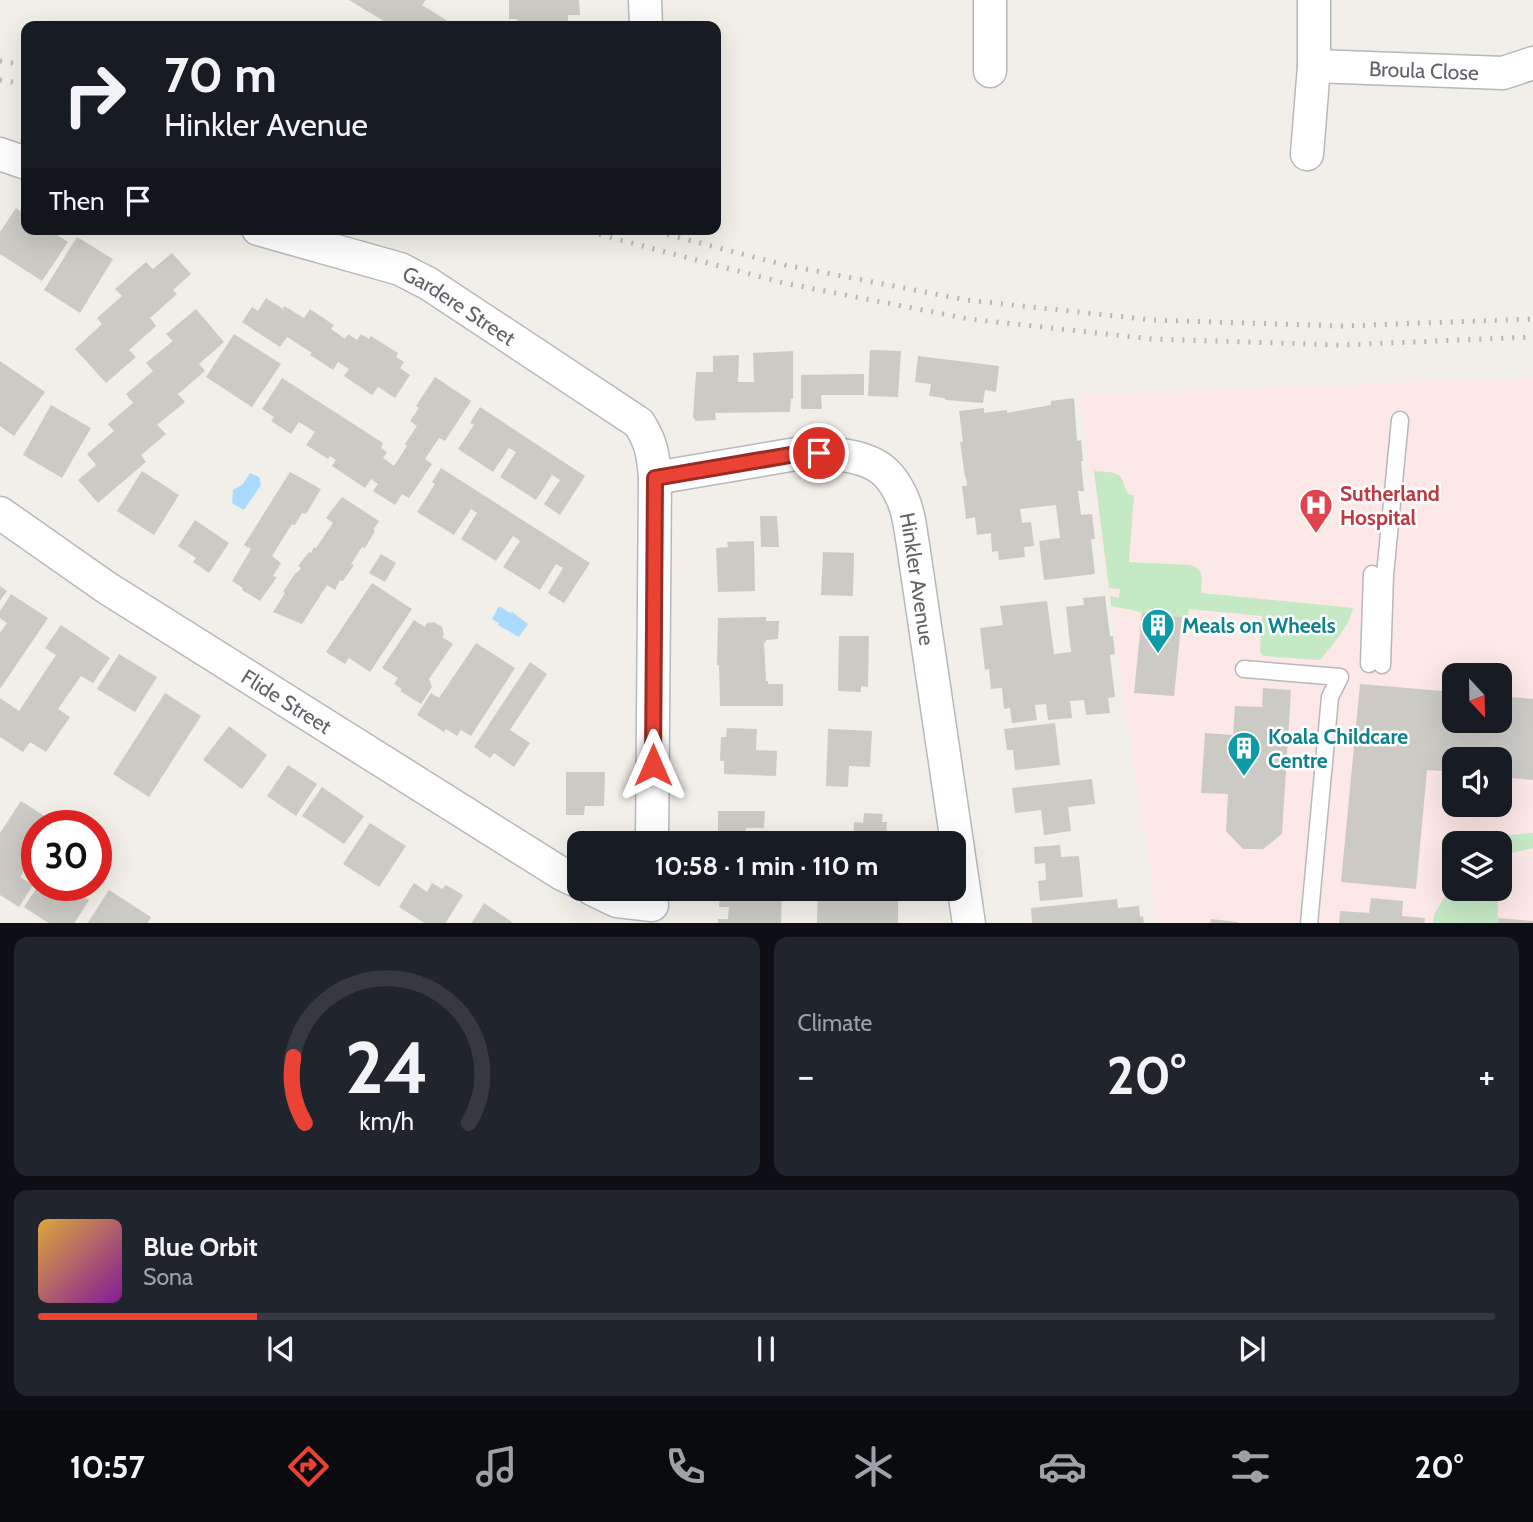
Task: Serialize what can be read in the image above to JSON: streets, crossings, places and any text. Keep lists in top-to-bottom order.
{
  "streets": {
    "street": [
      "Broula Close",
      "Gardere Street",
      "Hinkler Avenue",
      "Flide Street"
    ]
  },
  "crossings": [
    ["Gardere Street", "Hinkler Avenue"]
  ],
  "places": {
    "hospital": ["Sutherland Hospital"],
    "building": ["Meals on Wheels", "Koala Childcare Centre"]
  },
  "north": "bottom",
  "page": {
    "turn": ["70 m", "Hinkler Avenue"],
    "then": "Then",
    "limit": "30",
    "trip": "10:58 · 1 min · 110 m",
    "tile": "Climate",
    "heat": ["−", "20°", "+"],
    "song": ["Blue Orbit", "Sona"],
    "tabs": ["10:57", "20°"],
    "gauge": ["24", "km/h"]
  }
}
